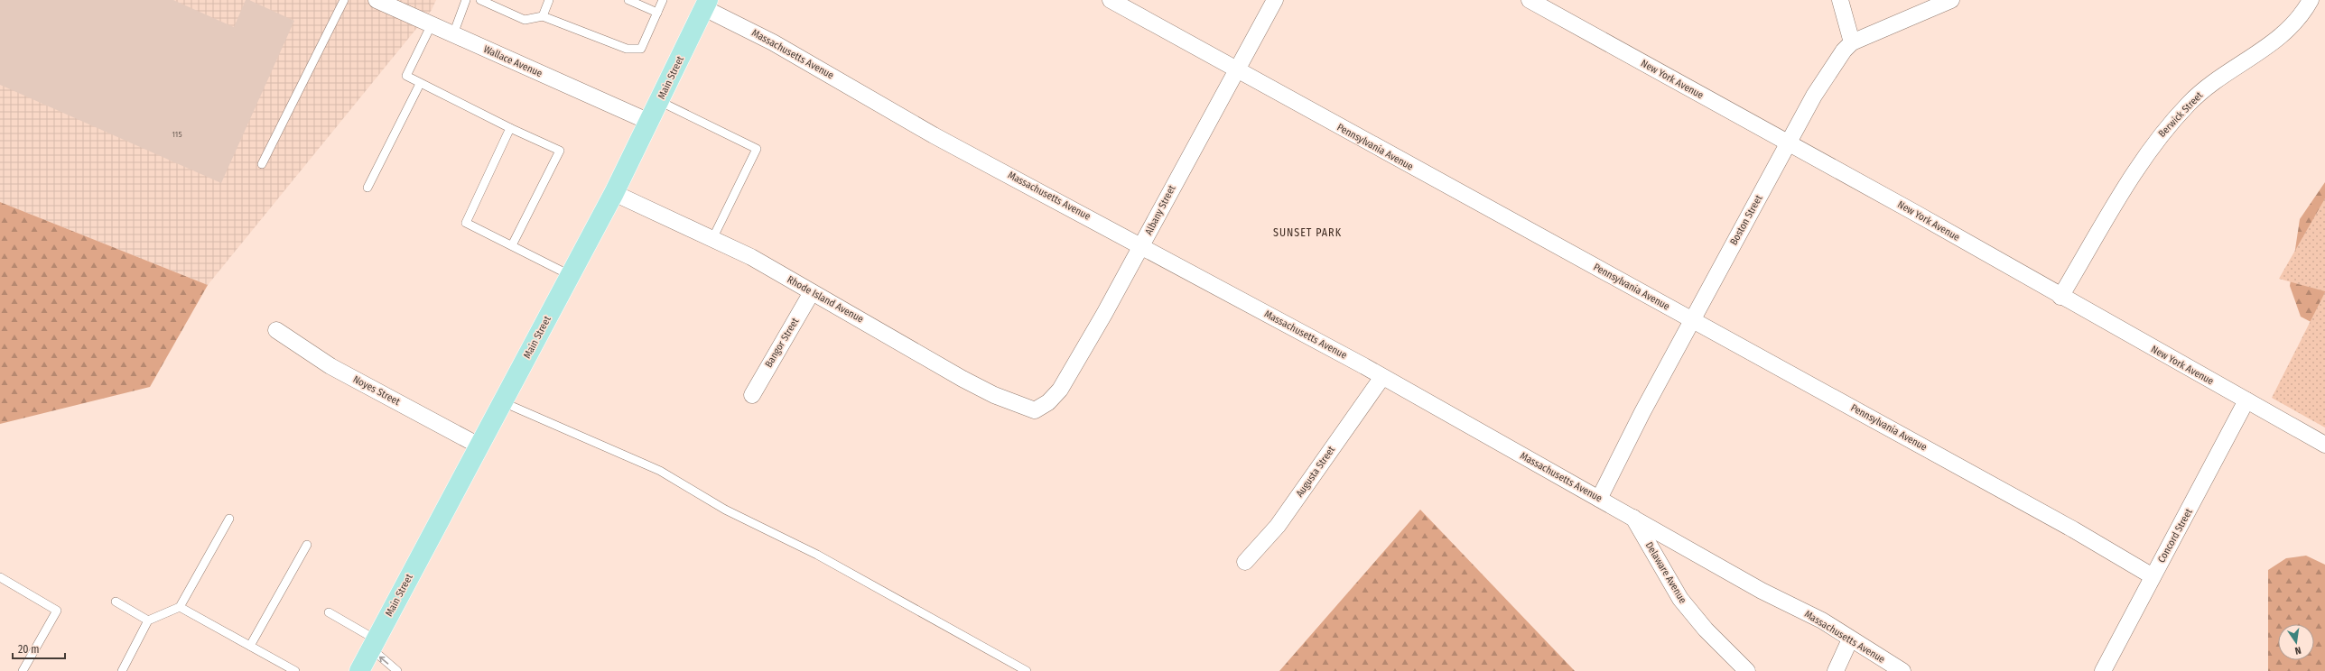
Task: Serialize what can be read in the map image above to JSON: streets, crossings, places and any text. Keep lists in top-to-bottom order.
{
  "streets": {
    "main road": ["Main Street"],
    "street": [
      "Massachusetts Avenue",
      "Wallace Avenue",
      "New York Avenue",
      "Berwick Street",
      "Pennsylvania Avenue",
      "Albany Street",
      "Boston Street",
      "Rhode Island Avenue",
      "Bangor Street",
      "Noyes Street",
      "Augusta Street",
      "Concord Street",
      "Delaware Avenue"
    ]
  },
  "crossings": [
    ["Massachusetts Avenue", "Main Street"],
    ["Massachusetts Avenue", "Albany Street"],
    ["Massachusetts Avenue", "Boston Street"],
    ["Massachusetts Avenue", "Augusta Street"],
    ["Massachusetts Avenue", "Delaware Avenue"],
    ["Wallace Avenue", "Main Street"],
    ["Main Street", "Rhode Island Avenue"],
    ["Main Street", "Noyes Street"],
    ["New York Avenue", "Berwick Street"],
    ["New York Avenue", "Boston Street"],
    ["New York Avenue", "Concord Street"],
    ["Pennsylvania Avenue", "Albany Street"],
    ["Pennsylvania Avenue", "Boston Street"],
    ["Pennsylvania Avenue", "Concord Street"],
    ["Albany Street", "Rhode Island Avenue"],
    ["Rhode Island Avenue", "Bangor Street"]
  ],
  "districts": ["SUNSET PARK"],
  "house_numbers": ["115"],
  "scale_bar": "20 m",
  "north": "bottom"
}
